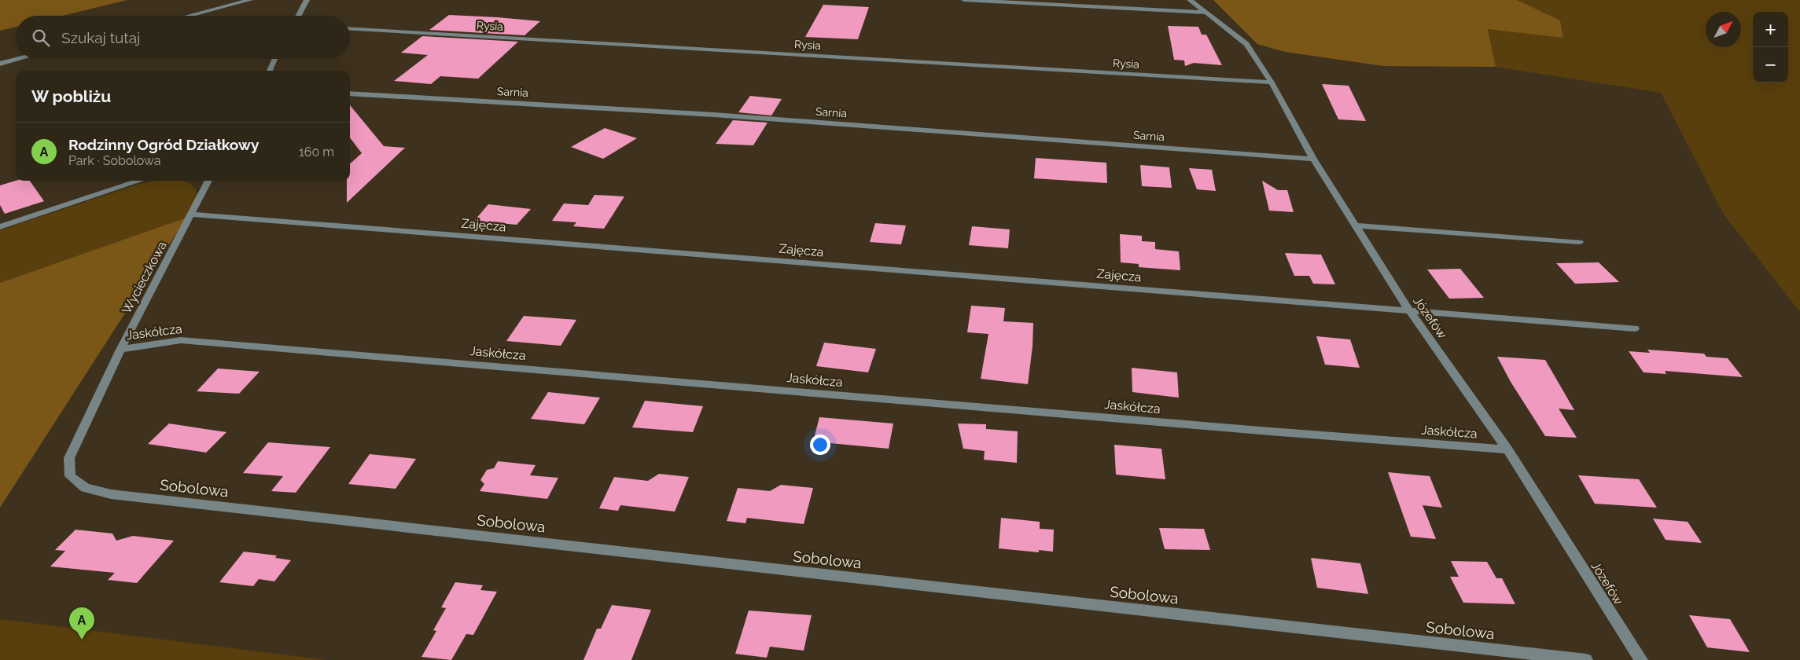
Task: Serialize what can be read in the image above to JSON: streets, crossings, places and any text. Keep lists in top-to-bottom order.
{
  "streets": {
    "street": [
      "Rysia",
      "Sarnia",
      "Zajęcza",
      "Wycieczkowa",
      "Józefów",
      "Jaskółcza",
      "Sobolowa"
    ]
  },
  "crossings": [
    ["Rysia", "Józefów"],
    ["Sarnia", "Józefów"],
    ["Zajęcza", "Wycieczkowa"],
    ["Zajęcza", "Józefów"],
    ["Wycieczkowa", "Jaskółcza"],
    ["Wycieczkowa", "Sobolowa"],
    ["Józefów", "Jaskółcza"]
  ],
  "north": "top right",
  "page": {
    "map_buttons": ["+", "−"],
    "search": "Szukaj tutaj",
    "heading": "W pobliżu",
    "list": [
      {
        "mark": "A",
        "name": "Rodzinny Ogród Działkowy",
        "note": "Park · Sobolowa",
        "value": "160 m"
      }
    ],
    "pins": "A"
  }
}
